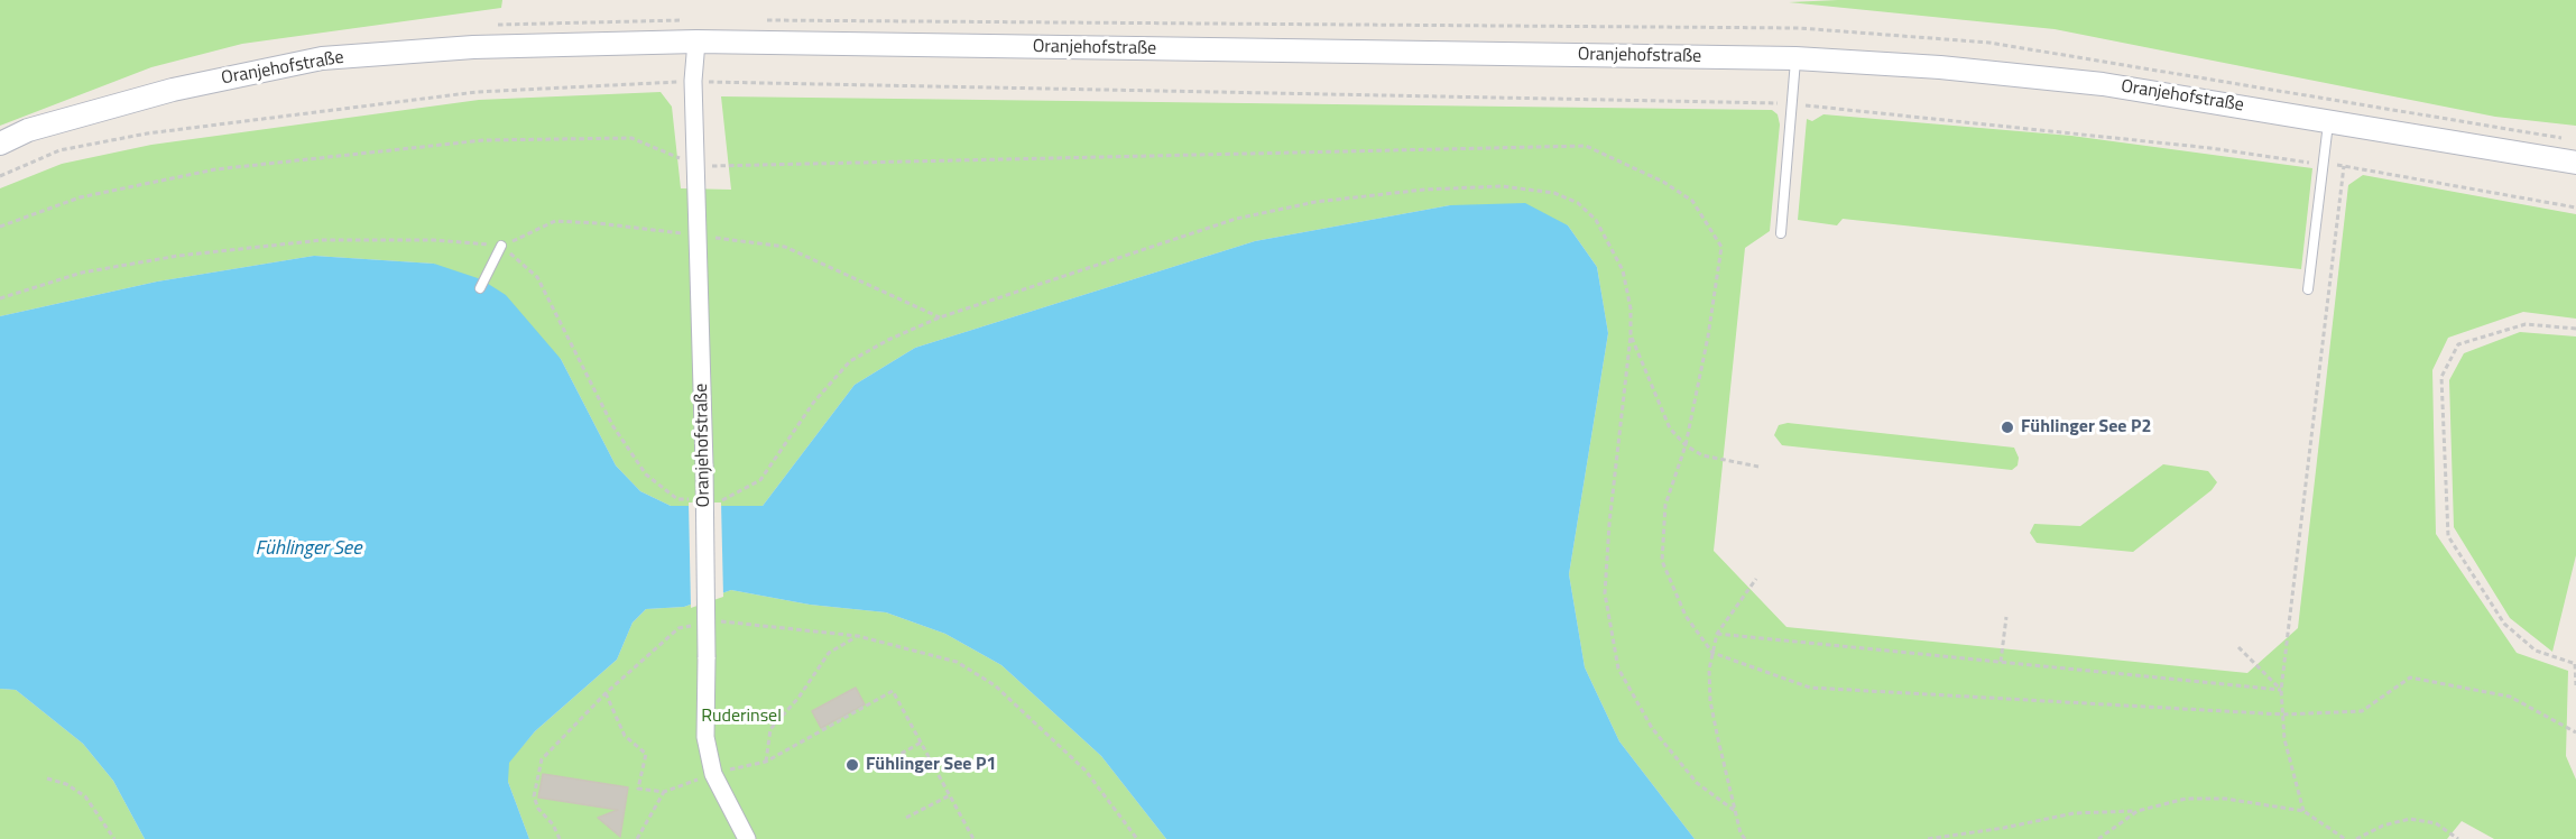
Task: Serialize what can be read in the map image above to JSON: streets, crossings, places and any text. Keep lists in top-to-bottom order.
{
  "streets": {
    "street": ["Oranjehofstraße"]
  },
  "water": ["Fühlinger See"],
  "parks": ["Ruderinsel"],
  "places": ["Fühlinger See P2", "Fühlinger See P1"]
}
